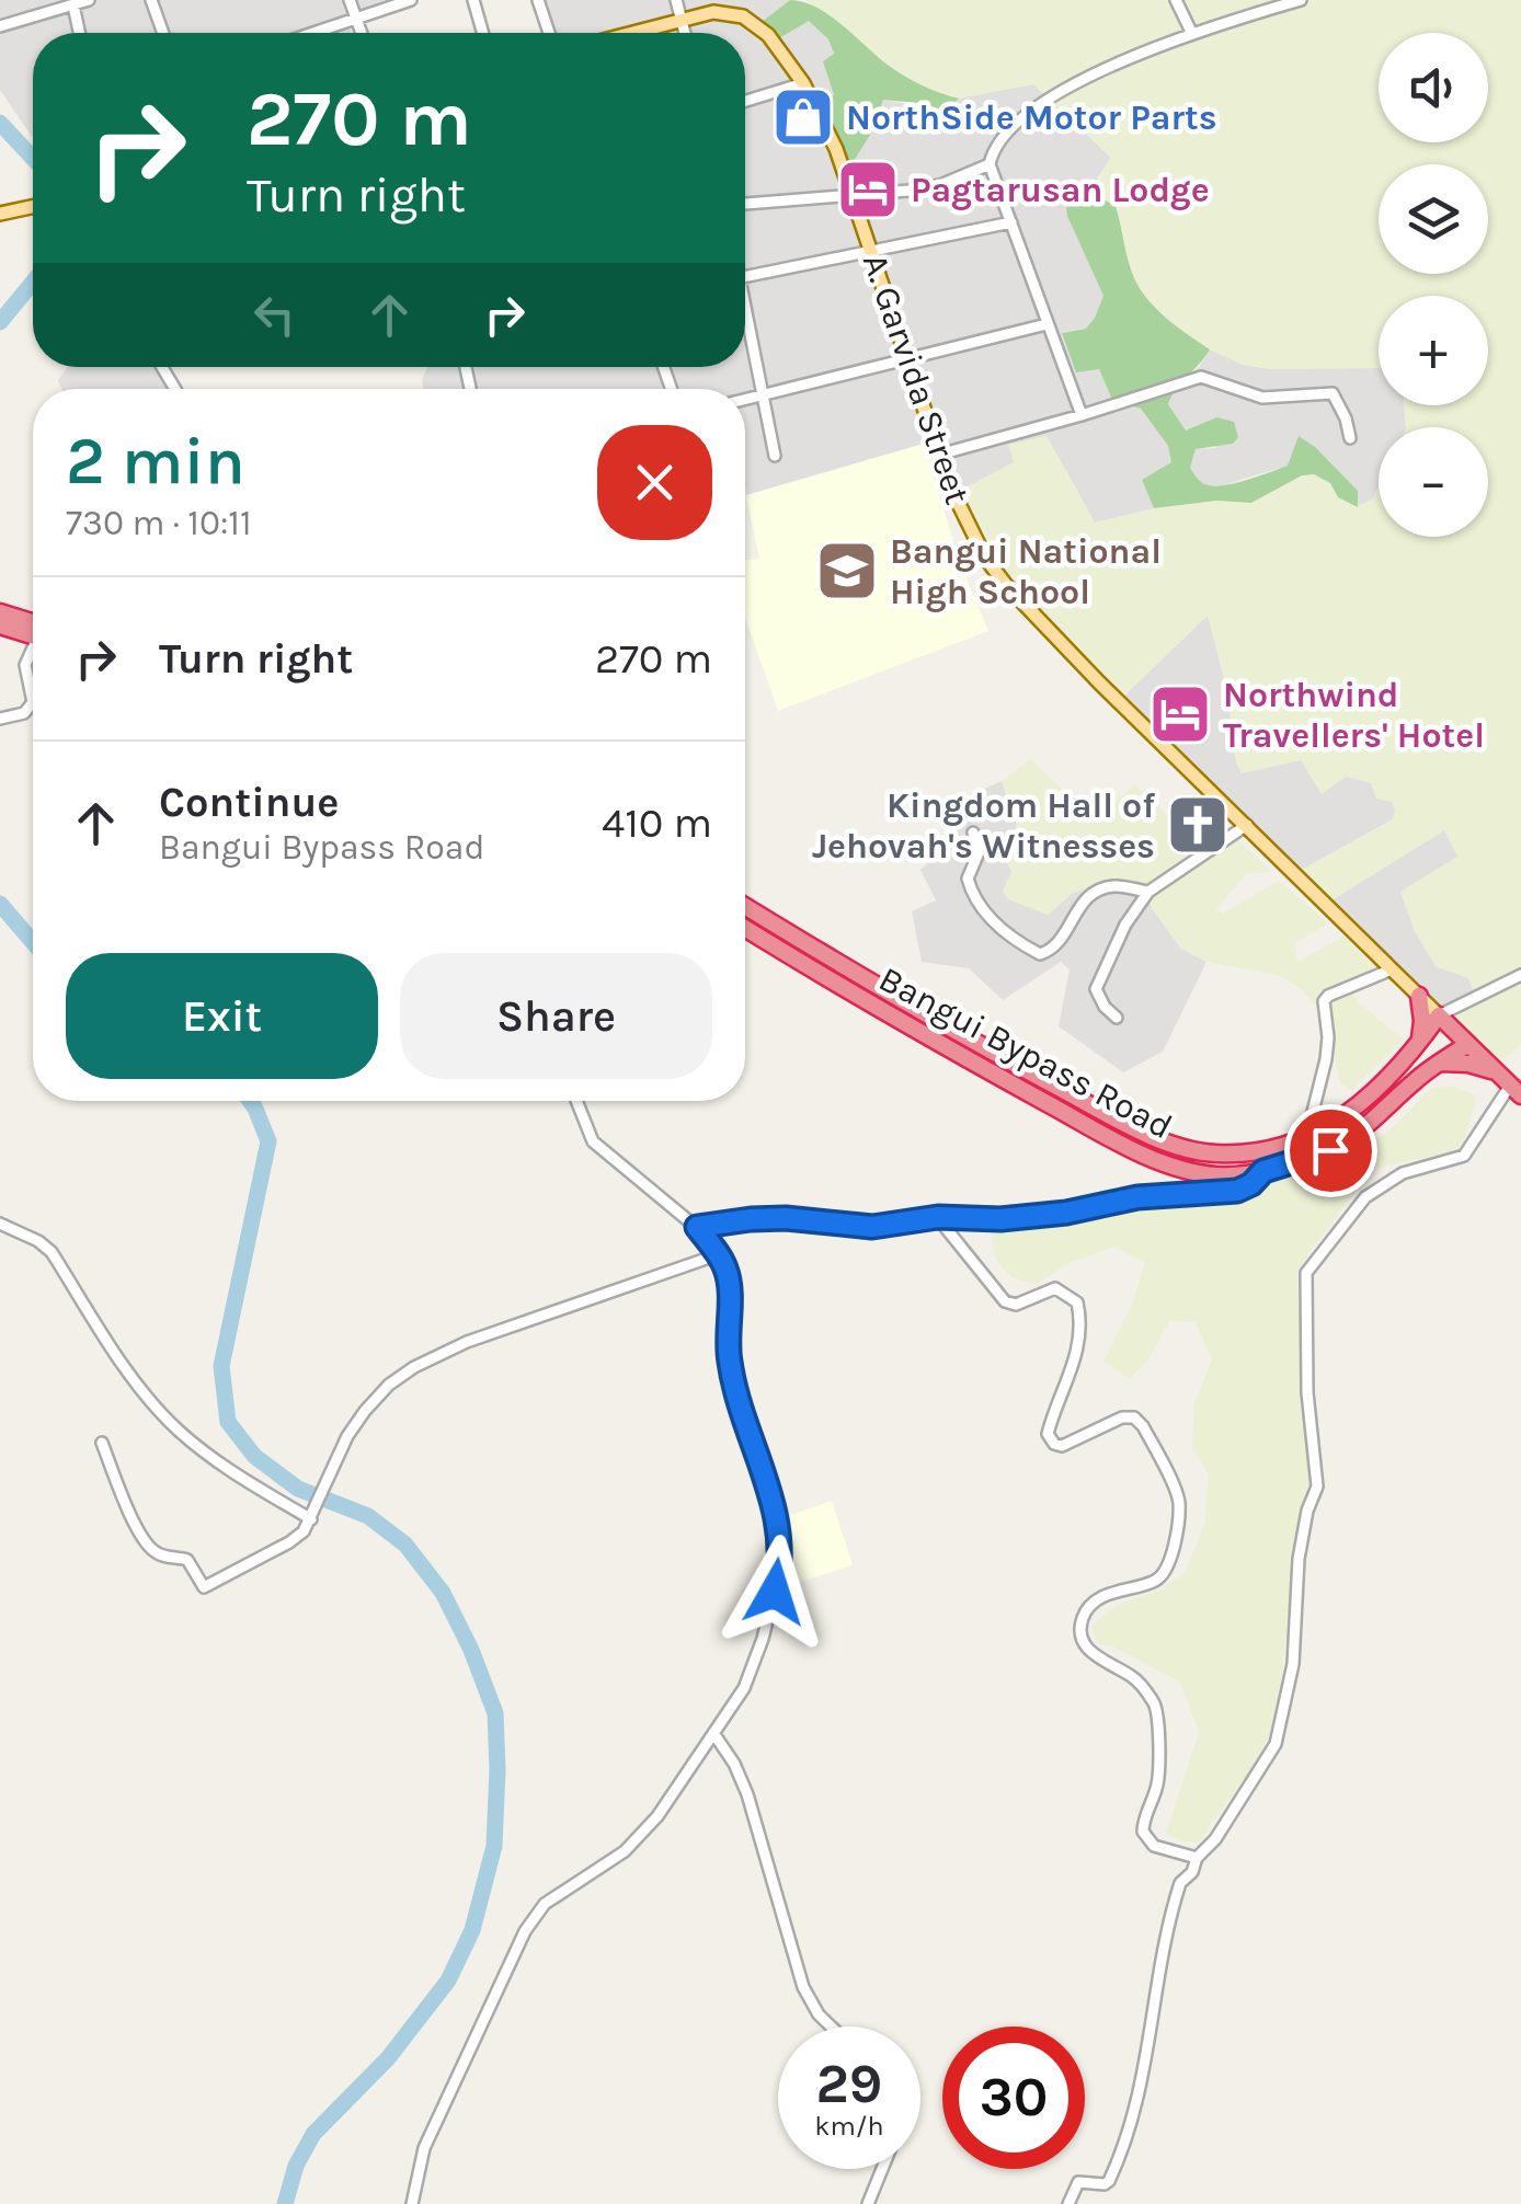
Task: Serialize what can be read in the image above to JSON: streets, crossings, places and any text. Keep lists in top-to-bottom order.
{
  "streets": {
    "highway": ["Bangui Bypass Road"],
    "main road": ["A. Garvida Street"]
  },
  "crossings": [
    ["A. Garvida Street", "Bangui Bypass Road"]
  ],
  "places": {
    "shop": ["NorthSide Motor Parts"],
    "hotel": ["Pagtarusan Lodge", "Northwind Travellers' Hotel"],
    "school or university": ["Bangui National High School"],
    "church": ["Kingdom Hall of Jehovah's Witnesses"]
  },
  "page": {
    "map_buttons": ["+", "−"],
    "turn": ["270 m", "Turn right"],
    "heading": ["2 min", "730 m · 10:11"],
    "list": [
      {
        "name": "Turn right",
        "value": "270 m"
      },
      {
        "name": "Continue",
        "note": "Bangui Bypass Road",
        "value": "410 m"
      }
    ],
    "buttons": ["Exit", "Share"],
    "speed": "29 km/h",
    "limit": "30"
  }
}
